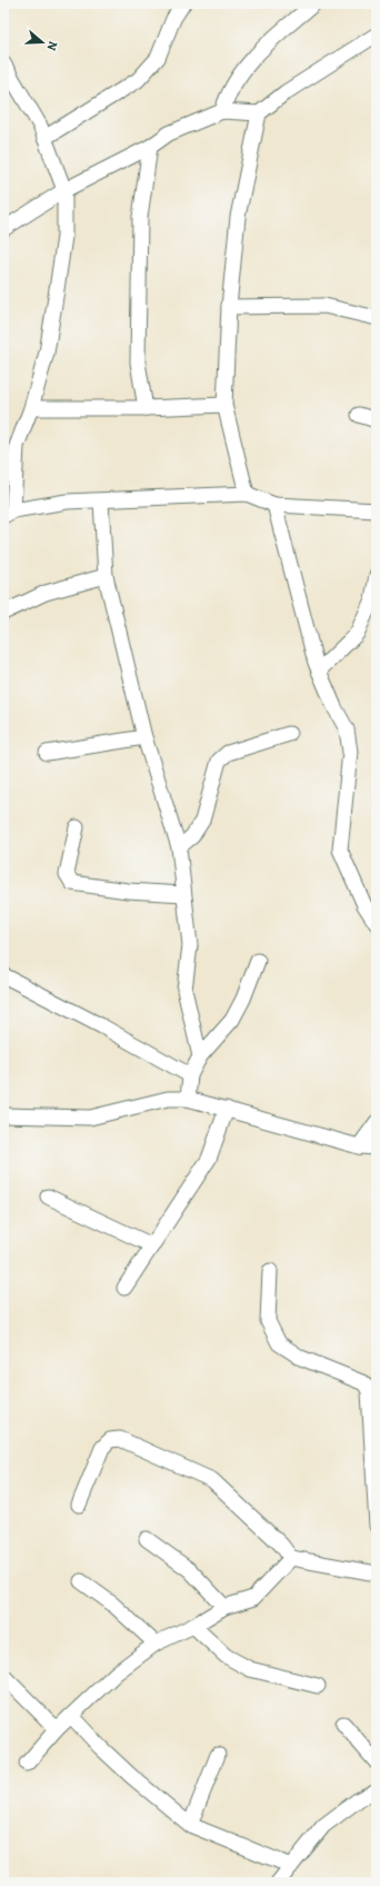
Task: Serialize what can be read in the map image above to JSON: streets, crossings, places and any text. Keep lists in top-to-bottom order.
{
  "north": "right"
}
